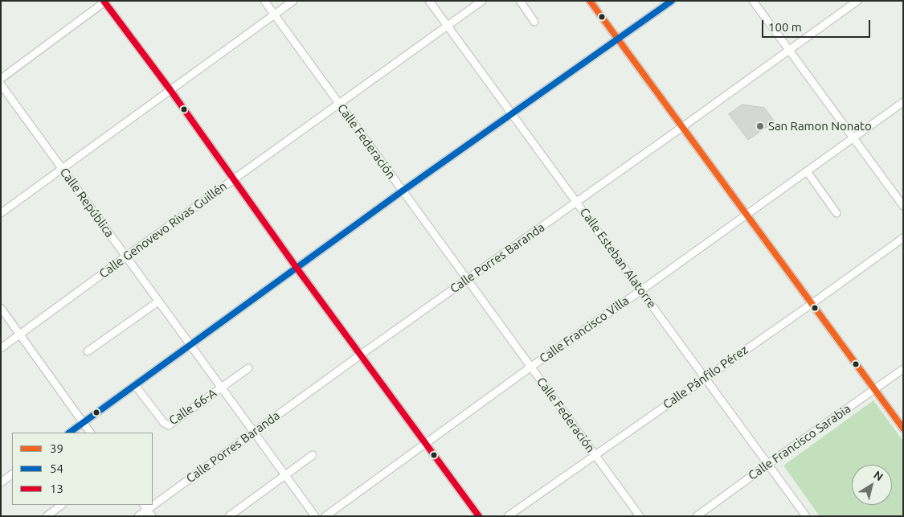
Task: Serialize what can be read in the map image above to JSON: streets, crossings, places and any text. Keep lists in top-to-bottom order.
{
  "streets": {
    "street": [
      "Calle Federación",
      "Calle República",
      "Calle Genovevo Rivas Guillén",
      "Calle Porres Baranda",
      "Calle Esteban Alatorre",
      "Calle Francisco Villa",
      "Calle Pánfilo Pérez",
      "Calle 66-A",
      "Calle Francisco Sarabia"
    ]
  },
  "crossings": [
    ["Calle Federación", "Calle Genovevo Rivas Guillén"],
    ["Calle Federación", "Calle Porres Baranda"],
    ["Calle Federación", "Calle Francisco Villa"],
    ["Calle Federación", "Calle Pánfilo Pérez"],
    ["Calle República", "Calle Genovevo Rivas Guillén"],
    ["Calle República", "Calle Porres Baranda"],
    ["Calle República", "Calle 66-A"],
    ["Calle Genovevo Rivas Guillén", "Calle Esteban Alatorre"],
    ["Calle Porres Baranda", "Calle Esteban Alatorre"],
    ["Calle Esteban Alatorre", "Calle Francisco Villa"],
    ["Calle Esteban Alatorre", "Calle Pánfilo Pérez"],
    ["Calle Esteban Alatorre", "Calle Francisco Sarabia"]
  ],
  "places": ["San Ramon Nonato"],
  "lines": ["transit line 39", "transit line 54", "transit line 13"],
  "legend": ["39", "54", "13"],
  "scale_bar": "100 m",
  "north": "top right"
}
